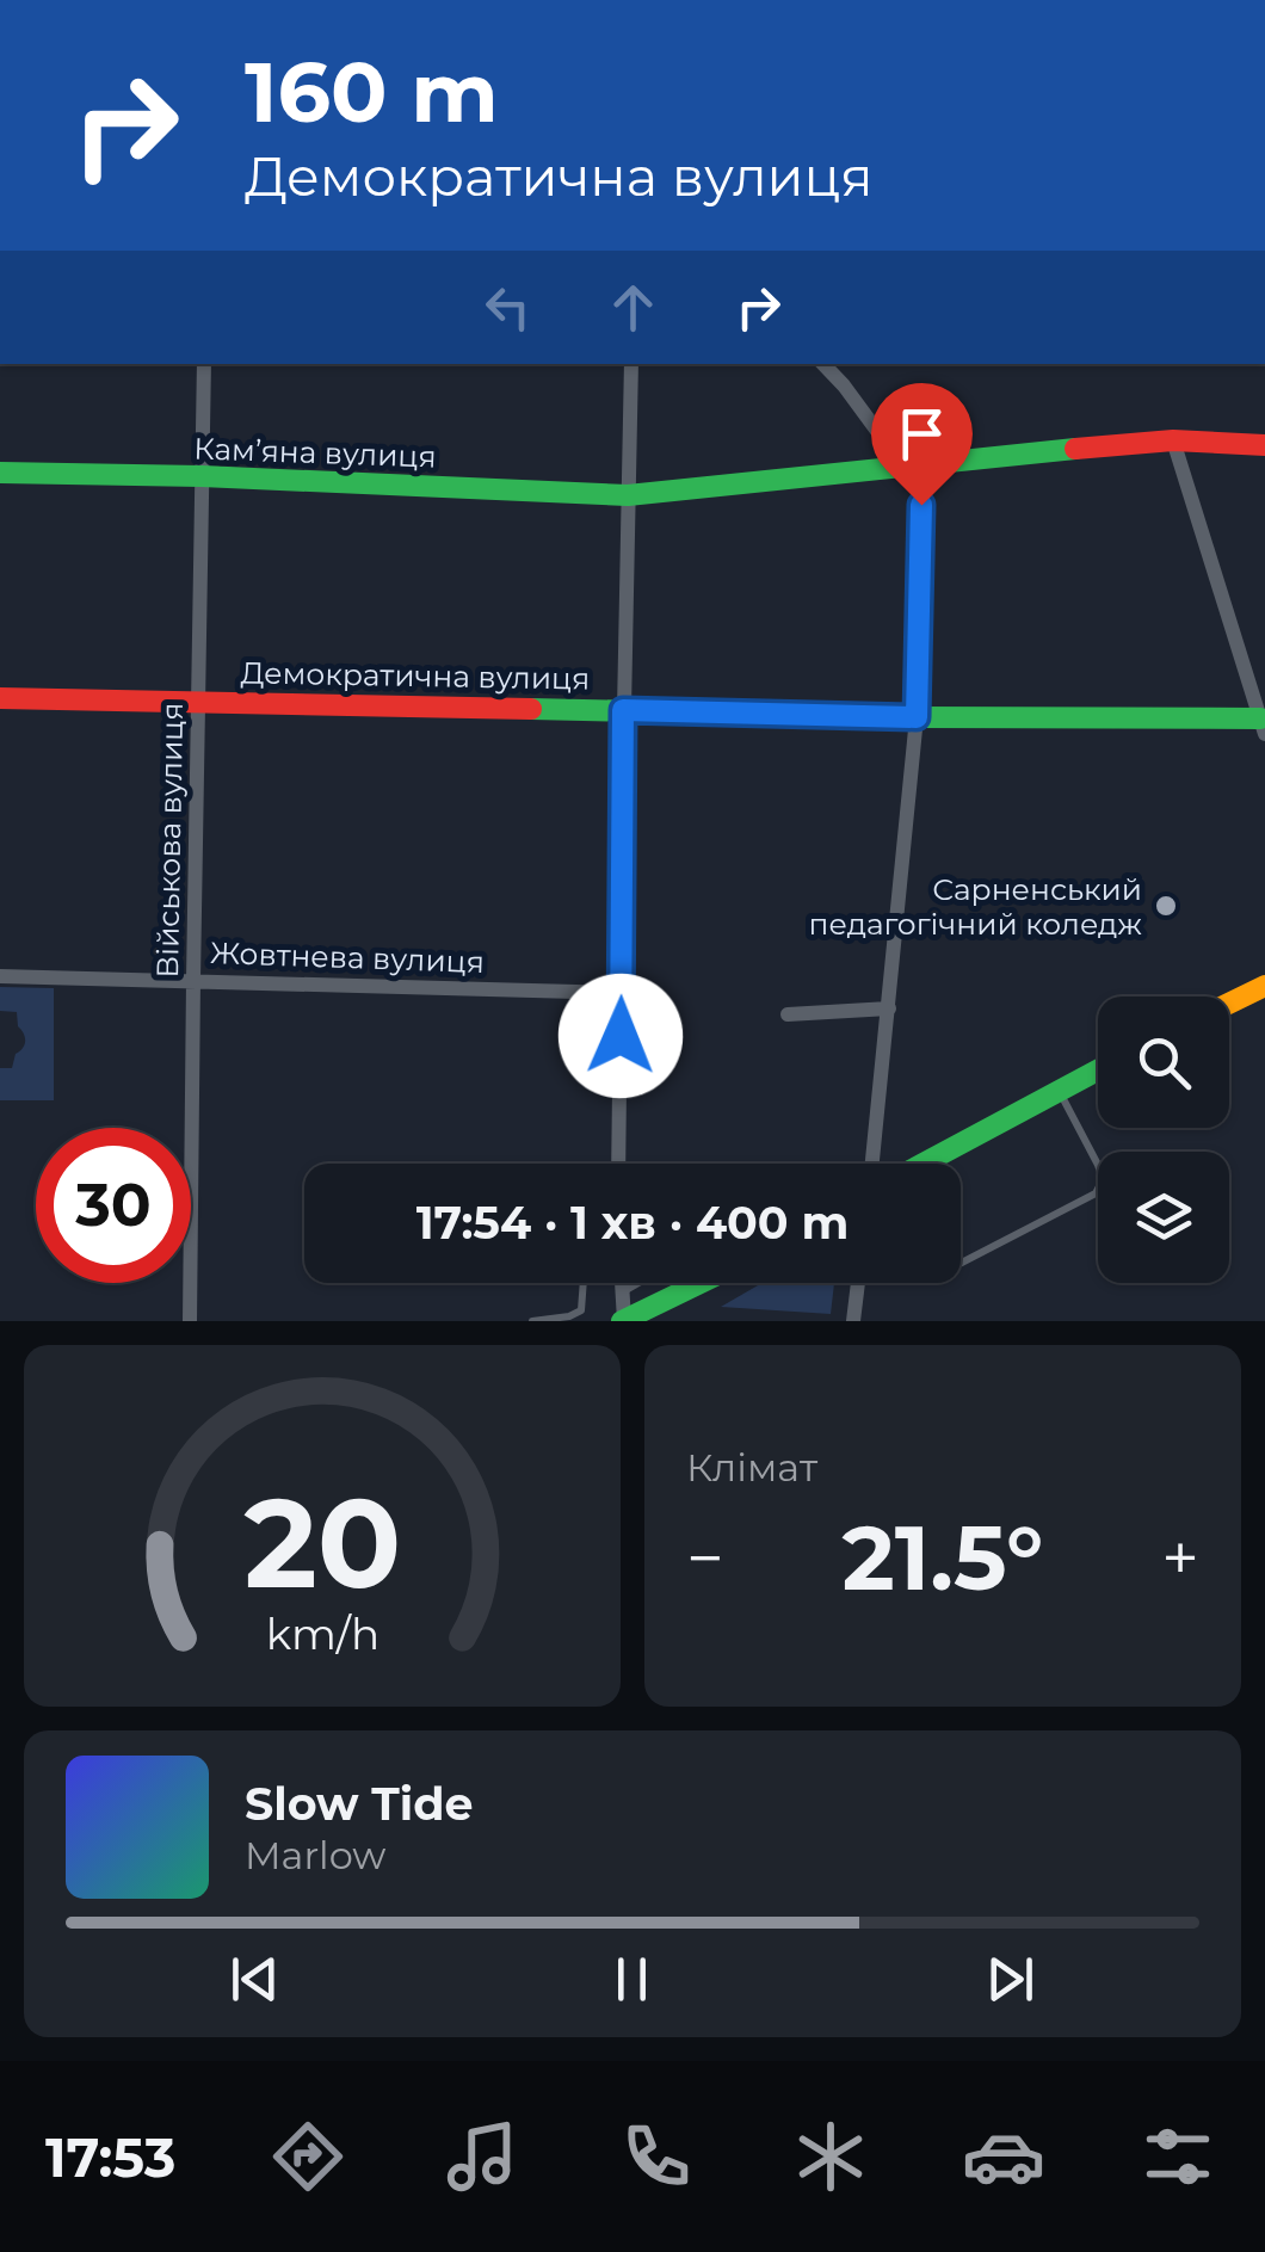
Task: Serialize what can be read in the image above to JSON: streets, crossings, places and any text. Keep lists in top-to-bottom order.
{
  "streets": {
    "street": [
      "Камʼяна вулиця",
      "Демократична вулиця",
      "Військова вулиця",
      "Жовтнева вулиця"
    ]
  },
  "crossings": [
    ["Камʼяна вулиця", "Військова вулиця"],
    ["Демократична вулиця", "Військова вулиця"],
    ["Військова вулиця", "Жовтнева вулиця"]
  ],
  "places": ["Сарненський педагогічний коледж"],
  "page": {
    "turn": ["160 m", "Демократична вулиця"],
    "limit": "30",
    "trip": "17:54 · 1 хв · 400 m",
    "tile": "Клімат",
    "heat": ["−", "21.5°", "+"],
    "song": ["Slow Tide", "Marlow"],
    "tabs": "17:53",
    "gauge": ["20", "km/h"]
  }
}
